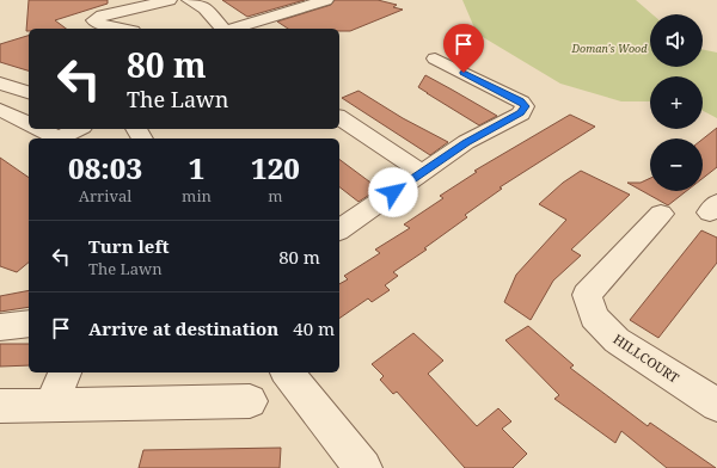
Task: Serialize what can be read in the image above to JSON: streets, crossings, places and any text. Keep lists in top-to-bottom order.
{
  "streets": {
    "street": ["HILLCOURT"]
  },
  "parks": ["Doman's Wood"],
  "page": {
    "map_buttons": ["+", "−"],
    "turn": ["80 m", "The Lawn"],
    "eta": [
      "08:03",
      "Arrival",
      "1",
      "min",
      "120",
      "m"
    ],
    "list": [
      {
        "name": "Turn left",
        "note": "The Lawn",
        "value": "80 m"
      },
      {
        "name": "Arrive at destination",
        "value": "40 m"
      }
    ]
  }
}
